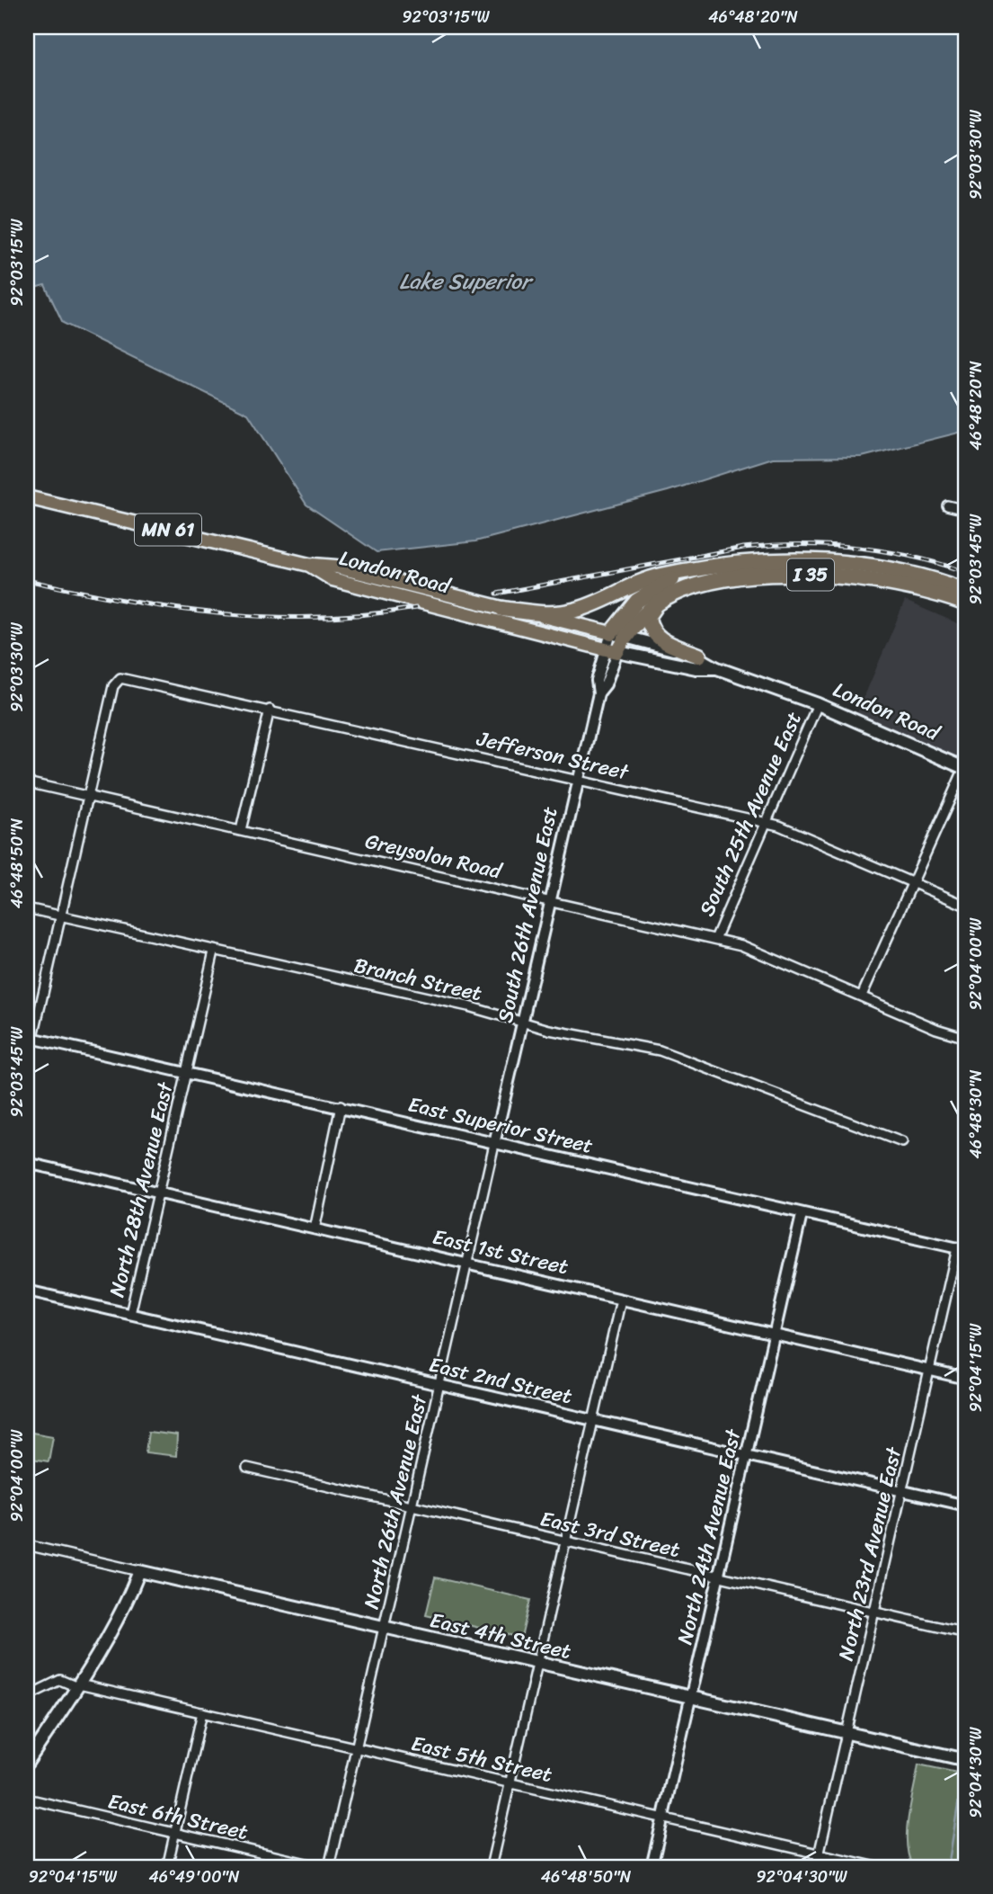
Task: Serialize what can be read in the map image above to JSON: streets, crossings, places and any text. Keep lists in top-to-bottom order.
{
  "streets": {
    "highway": ["MN 61", "London Road", "I 35"],
    "main road": ["East 4th Street"],
    "street": [
      "Jefferson Street",
      "South 25th Avenue East",
      "Greysolon Road",
      "South 26th Avenue East",
      "Branch Street",
      "East Superior Street",
      "North 28th Avenue East",
      "East 1st Street",
      "East 2nd Street",
      "North 26th Avenue East",
      "East 3rd Street",
      "North 24th Avenue East",
      "North 23rd Avenue East",
      "East 5th Street",
      "East 6th Street"
    ]
  },
  "crossings": [
    ["MN 61", "London Road"],
    ["London Road", "I 35"],
    ["London Road", "South 25th Avenue East"],
    ["London Road", "South 26th Avenue East"],
    ["Jefferson Street", "South 25th Avenue East"],
    ["Jefferson Street", "Greysolon Road"],
    ["Jefferson Street", "South 26th Avenue East"],
    ["South 25th Avenue East", "Greysolon Road"],
    ["Greysolon Road", "South 26th Avenue East"],
    ["South 26th Avenue East", "Branch Street"],
    ["South 26th Avenue East", "East Superior Street"],
    ["South 26th Avenue East", "North 26th Avenue East"],
    ["Branch Street", "North 28th Avenue East"],
    ["East Superior Street", "North 28th Avenue East"],
    ["East Superior Street", "North 26th Avenue East"],
    ["East Superior Street", "North 24th Avenue East"],
    ["East Superior Street", "North 23rd Avenue East"],
    ["North 28th Avenue East", "East 1st Street"],
    ["North 28th Avenue East", "East 2nd Street"],
    ["East 1st Street", "North 26th Avenue East"],
    ["East 1st Street", "North 24th Avenue East"],
    ["East 1st Street", "North 23rd Avenue East"],
    ["East 2nd Street", "North 26th Avenue East"],
    ["East 2nd Street", "North 24th Avenue East"],
    ["East 2nd Street", "North 23rd Avenue East"],
    ["North 26th Avenue East", "East 3rd Street"],
    ["North 26th Avenue East", "East 4th Street"],
    ["North 26th Avenue East", "East 5th Street"],
    ["East 3rd Street", "North 24th Avenue East"],
    ["East 3rd Street", "North 23rd Avenue East"],
    ["North 24th Avenue East", "East 4th Street"],
    ["North 24th Avenue East", "East 5th Street"],
    ["North 23rd Avenue East", "East 4th Street"],
    ["North 23rd Avenue East", "East 5th Street"]
  ],
  "water": ["Lake Superior"],
  "coordinates": [
    "92°03'15\"W",
    "46°48'20\"N",
    "92°03'30\"W",
    "92°03'45\"W",
    "46°48'50\"N",
    "92°04'00\"W",
    "46°48'30\"N",
    "92°04'15\"W",
    "92°04'30\"W",
    "46°49'00\"N"
  ]
}
